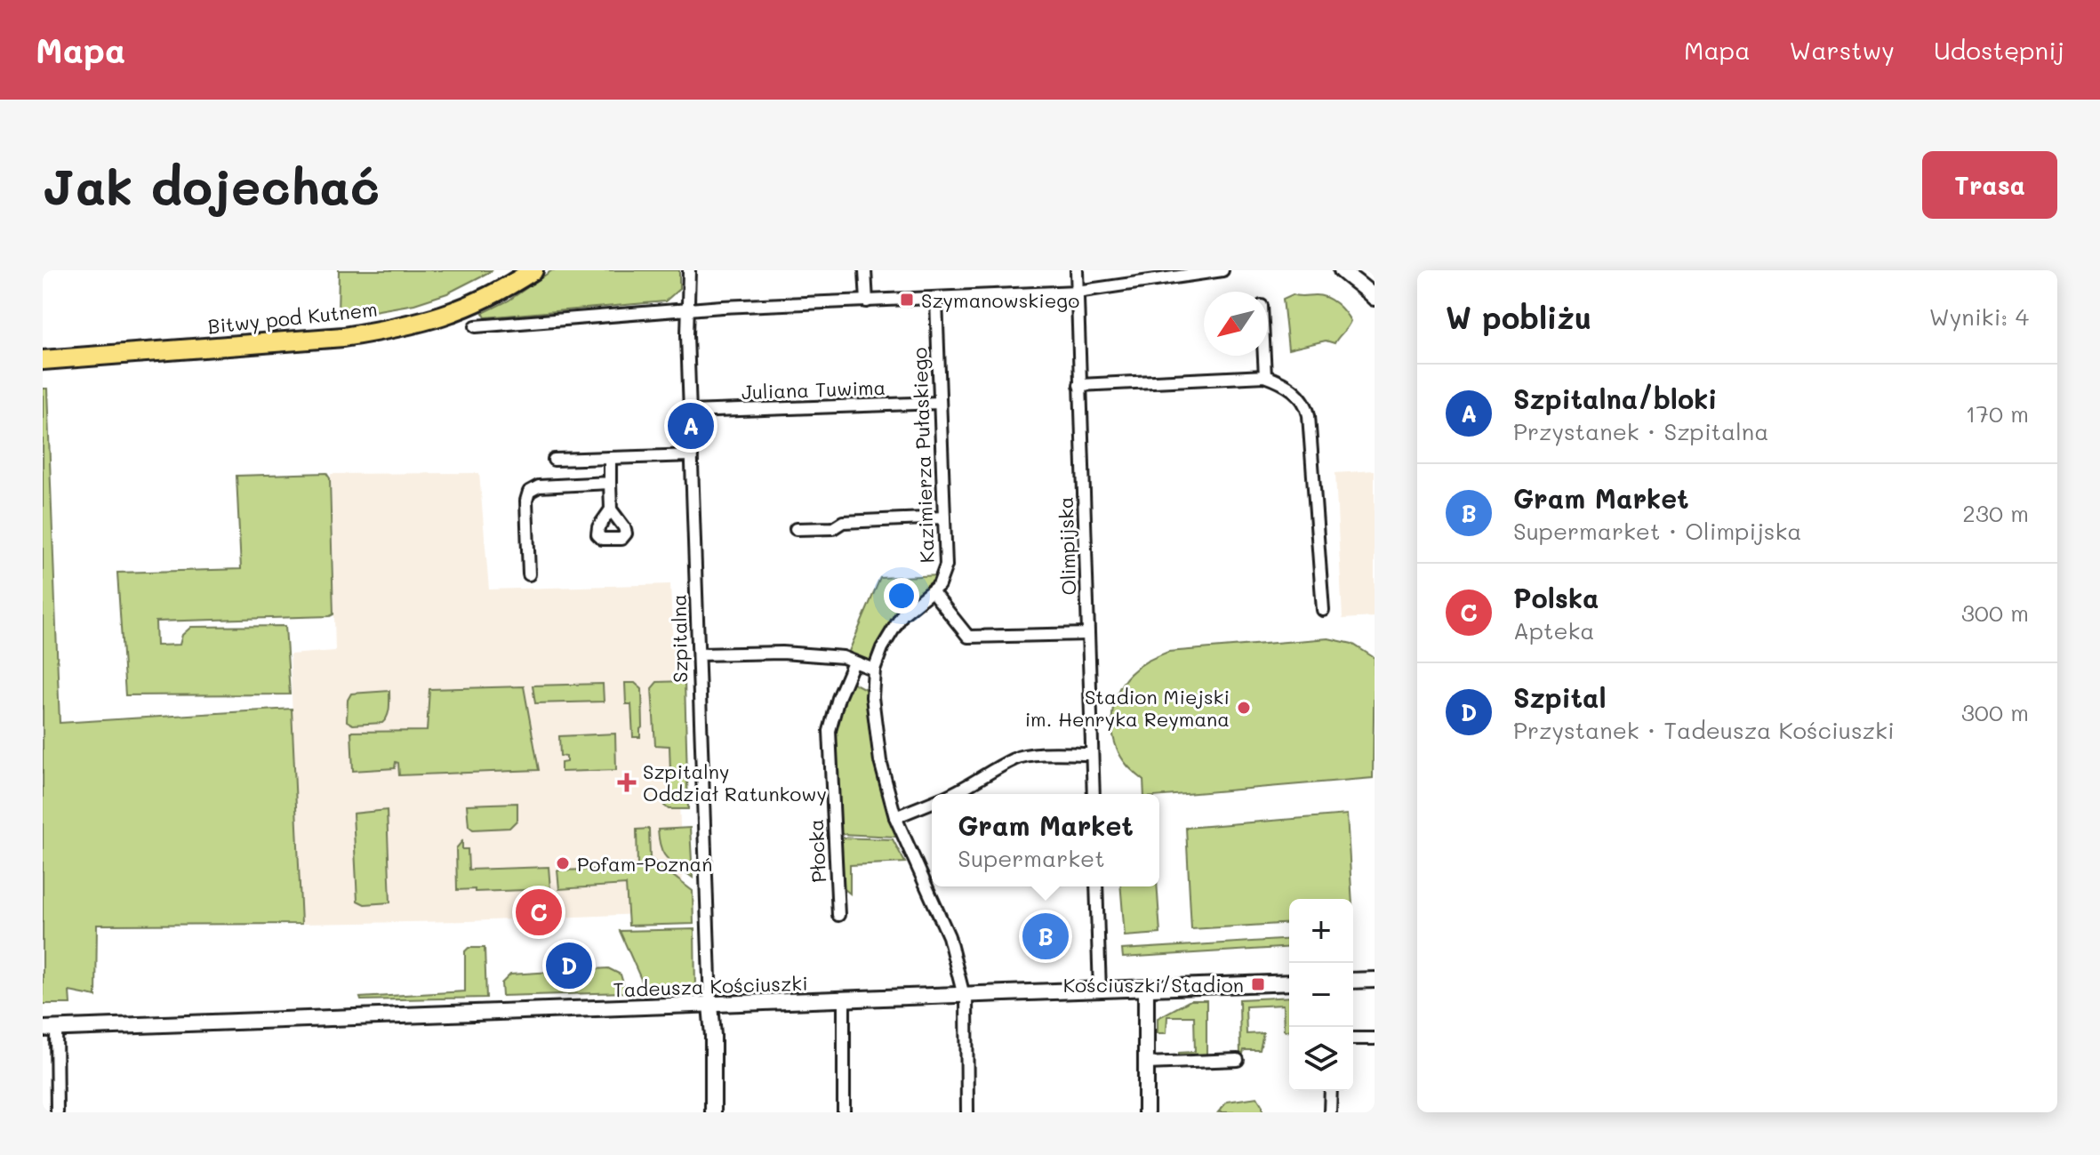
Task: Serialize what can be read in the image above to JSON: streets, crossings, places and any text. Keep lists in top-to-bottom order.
{
  "streets": {
    "main road": ["Bitwy pod Kutnem"],
    "street": [
      "Juliana Tuwima",
      "Kazimierza Pułaskiego",
      "Olimpijska",
      "Szpitalna",
      "Płocka",
      "Tadeusza Kościuszki"
    ]
  },
  "crossings": [
    ["Juliana Tuwima", "Kazimierza Pułaskiego"],
    ["Juliana Tuwima", "Szpitalna"],
    ["Kazimierza Pułaskiego", "Tadeusza Kościuszki"],
    ["Szpitalna", "Tadeusza Kościuszki"]
  ],
  "places": {
    "transit": ["Szymanowskiego", "Kościuszki/Stadion"],
    "other": ["Stadion Miejski im. Henryka Reymana", "Pofam-Poznań"],
    "health": ["Szpitalny Oddział Ratunkowy"]
  },
  "north": "bottom left",
  "page": {
    "header": "Mapa",
    "nav": ["Mapa", "Warstwy", "Udostępnij"],
    "buttons": "Trasa",
    "title": "Jak dojechać",
    "heading": ["W pobliżu", "Wyniki: 4"],
    "list": [
      {
        "mark": "A",
        "name": "Szpitalna/bloki",
        "note": "Przystanek · Szpitalna",
        "value": "170 m"
      },
      {
        "mark": "B",
        "name": "Gram Market",
        "note": "Supermarket · Olimpijska",
        "value": "230 m"
      },
      {
        "mark": "C",
        "name": "Polska",
        "note": "Apteka",
        "value": "300 m"
      },
      {
        "mark": "D",
        "name": "Szpital",
        "note": "Przystanek · Tadeusza Kościuszki",
        "value": "300 m"
      }
    ],
    "pins": [
      "A",
      "C",
      "B",
      "D"
    ],
    "popup": ["Gram Market", "Supermarket"],
    "map_buttons": ["+", "−"]
  }
}
